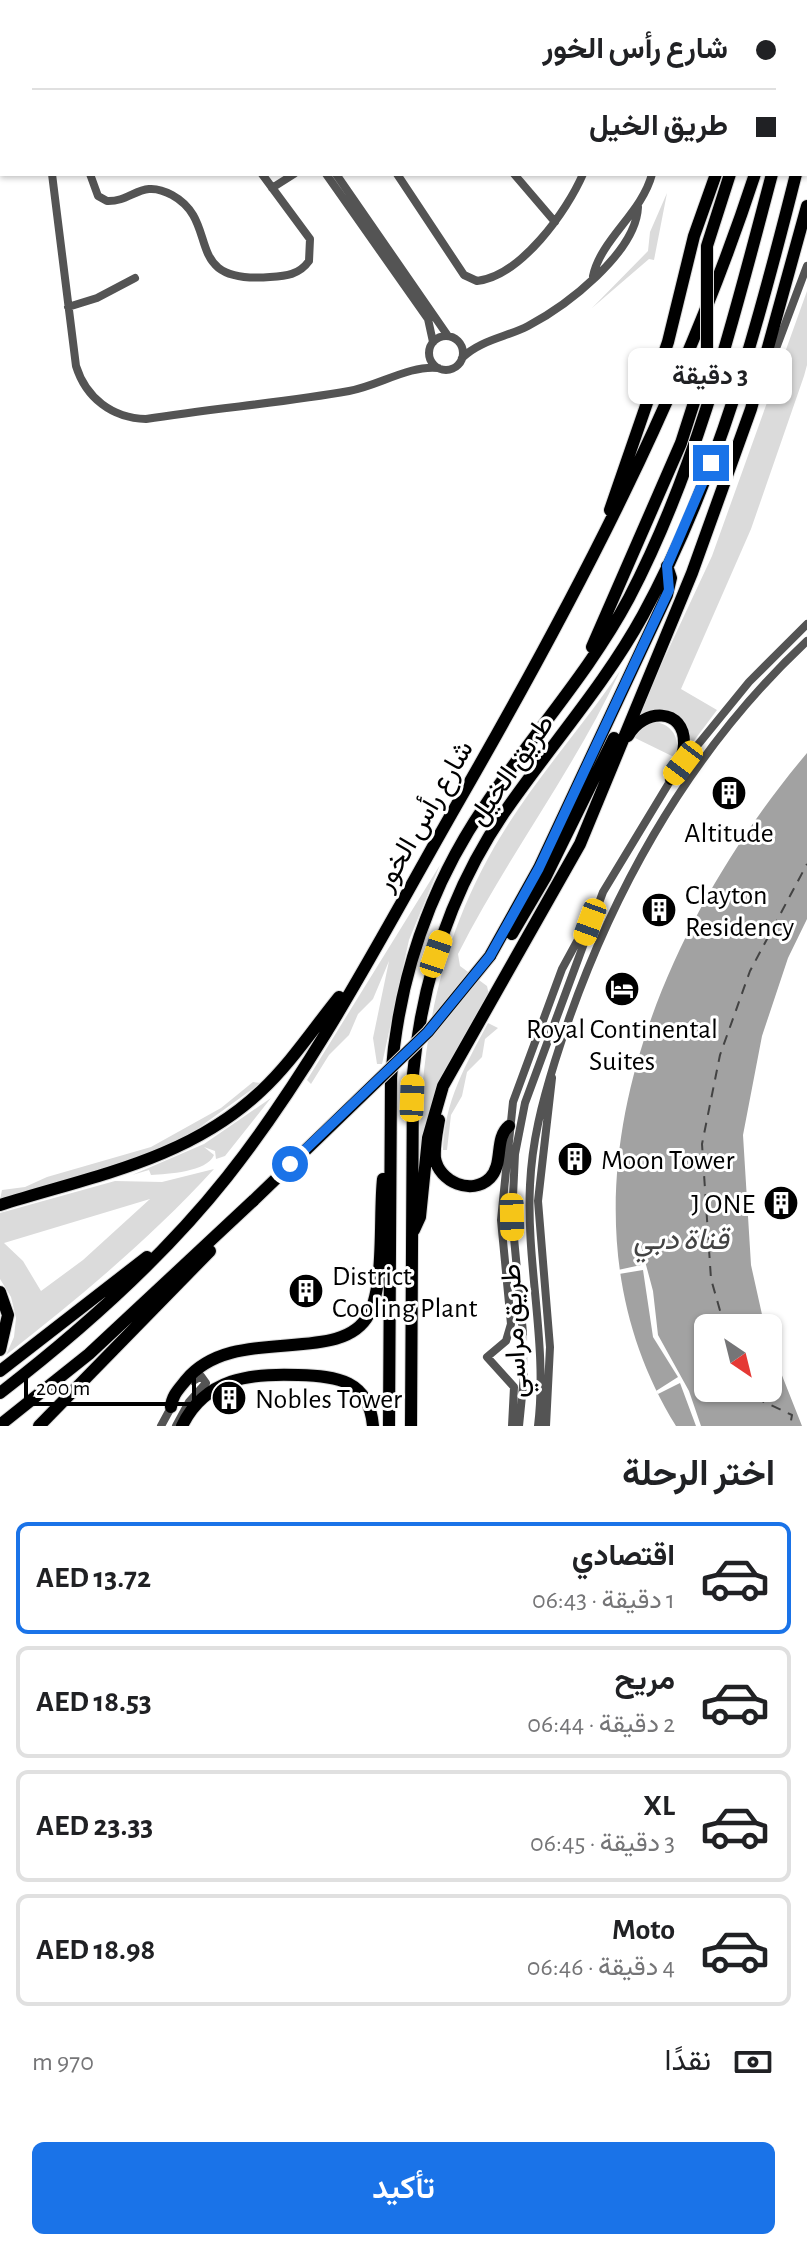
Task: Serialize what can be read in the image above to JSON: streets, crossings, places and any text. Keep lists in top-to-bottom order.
{
  "streets": {
    "highway": ["طريق الخيل", "شارع رأس الخور"],
    "street": ["طريق مراسي"]
  },
  "water": ["قناة دبي"],
  "places": {
    "building": [
      "Altitude",
      "Clayton Residency",
      "Moon Tower",
      "J ONE",
      "District Cooling Plant",
      "Nobles Tower"
    ],
    "hotel": ["Royal Continental Suites"]
  },
  "scale_bar": "200 m",
  "north": "bottom right",
  "page": {
    "banner": ["شارع رأس الخور", "طريق الخيل"],
    "bubble": "3 دقيقة",
    "scale": "200 m",
    "heading": "اختر الرحلة",
    "list": [
      {
        "name": "اقتصادي",
        "note": "1 دقيقة · 06:43",
        "value": "AED 13.72"
      },
      {
        "name": "مريح",
        "note": "2 دقيقة · 06:44",
        "value": "AED 18.53"
      },
      {
        "name": "XL",
        "note": "3 دقيقة · 06:45",
        "value": "AED 23.33"
      },
      {
        "name": "Moto",
        "note": "4 دقيقة · 06:46",
        "value": "AED 18.98"
      }
    ],
    "pay": ["نقدًا", "970 m"],
    "buttons": "تأكيد"
  }
}
